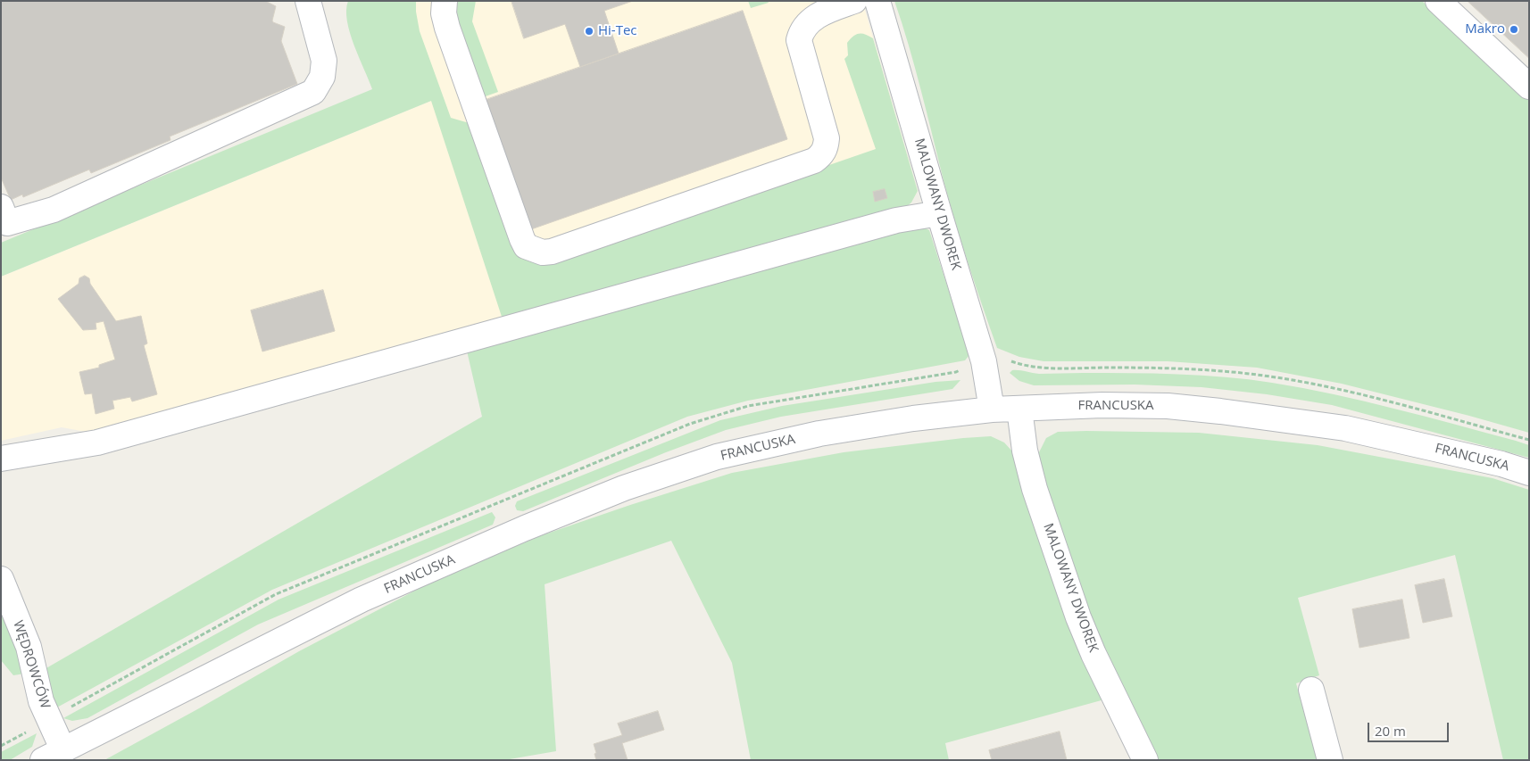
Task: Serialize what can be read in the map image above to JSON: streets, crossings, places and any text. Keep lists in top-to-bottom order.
{
  "streets": {
    "street": ["MALOWANY DWOREK", "FRANCUSKA", "WĘDROWCÓW"]
  },
  "crossings": [
    ["MALOWANY DWOREK", "FRANCUSKA"],
    ["FRANCUSKA", "WĘDROWCÓW"]
  ],
  "places": ["Makro", "Hi-Tec"],
  "scale_bar": "20 m"
}
